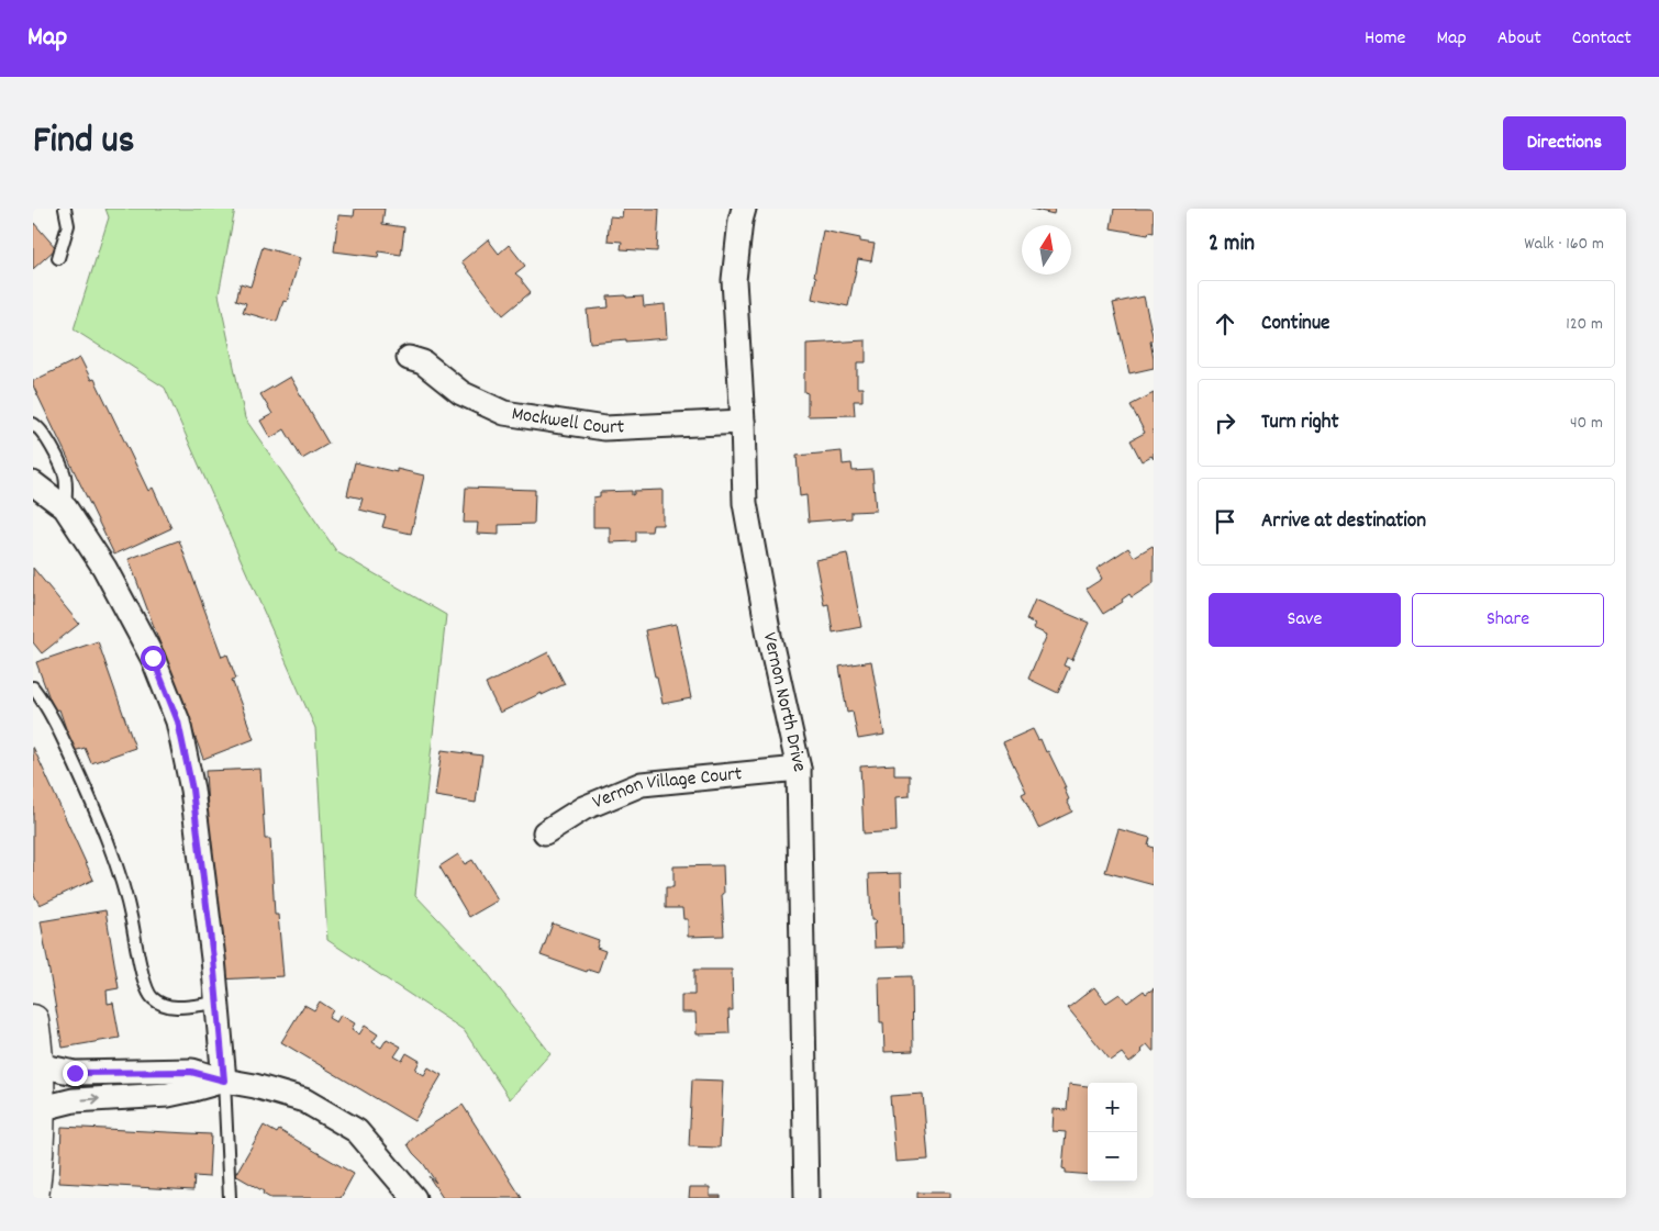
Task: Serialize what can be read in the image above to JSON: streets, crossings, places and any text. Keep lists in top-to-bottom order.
{
  "streets": {
    "street": ["Mockwell Court", "Vernon North Drive", "Vernon Village Court"]
  },
  "crossings": [
    ["Mockwell Court", "Vernon North Drive"],
    ["Vernon North Drive", "Vernon Village Court"]
  ],
  "north": "top",
  "page": {
    "header": "Map",
    "nav": [
      "Home",
      "Map",
      "About",
      "Contact"
    ],
    "title": "Find us",
    "buttons": [
      "Directions",
      ["Save", "Share"]
    ],
    "heading": ["2 min", "Walk · 160 m"],
    "list": [
      ["Continue", "120 m"],
      ["Turn right", "40 m"],
      "Arrive at destination"
    ],
    "map_buttons": ["+", "−"]
  }
}
